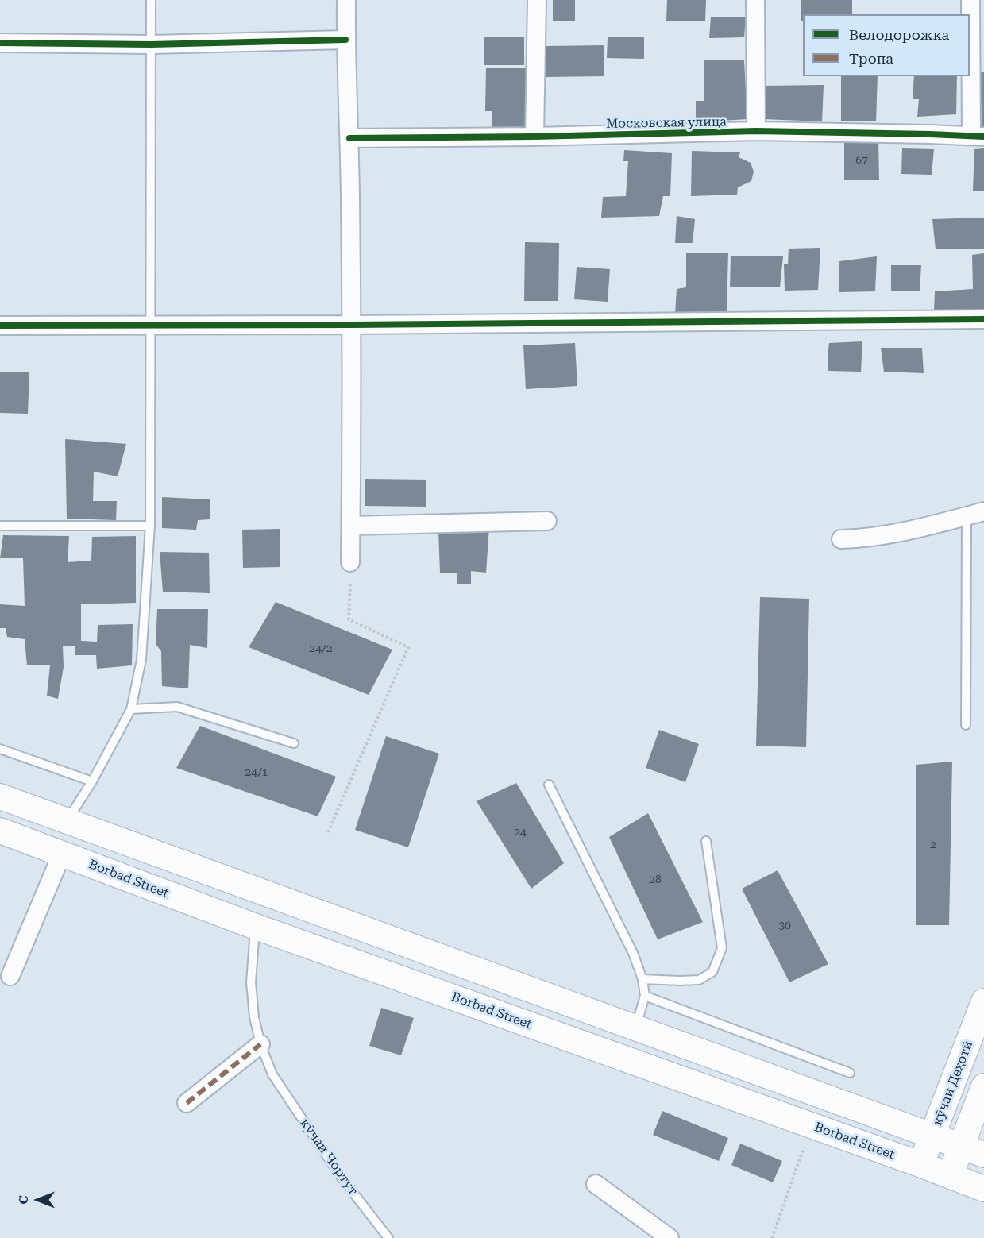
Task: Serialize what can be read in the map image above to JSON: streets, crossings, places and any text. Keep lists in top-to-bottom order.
{
  "streets": {
    "main road": ["Borbad Street", "кӯчаи Деҳотӣ"],
    "street": ["Московская улица"],
    "lane": ["кӯчаи Чортут"]
  },
  "crossings": [
    ["Borbad Street", "кӯчаи Деҳотӣ"],
    ["Borbad Street", "кӯчаи Чортут"]
  ],
  "house_numbers": [
    "67",
    "24/2",
    "24/1",
    "24",
    "2",
    "28",
    "30"
  ],
  "legend": ["Велодорожка", "Тропа"],
  "north": "left"
}
